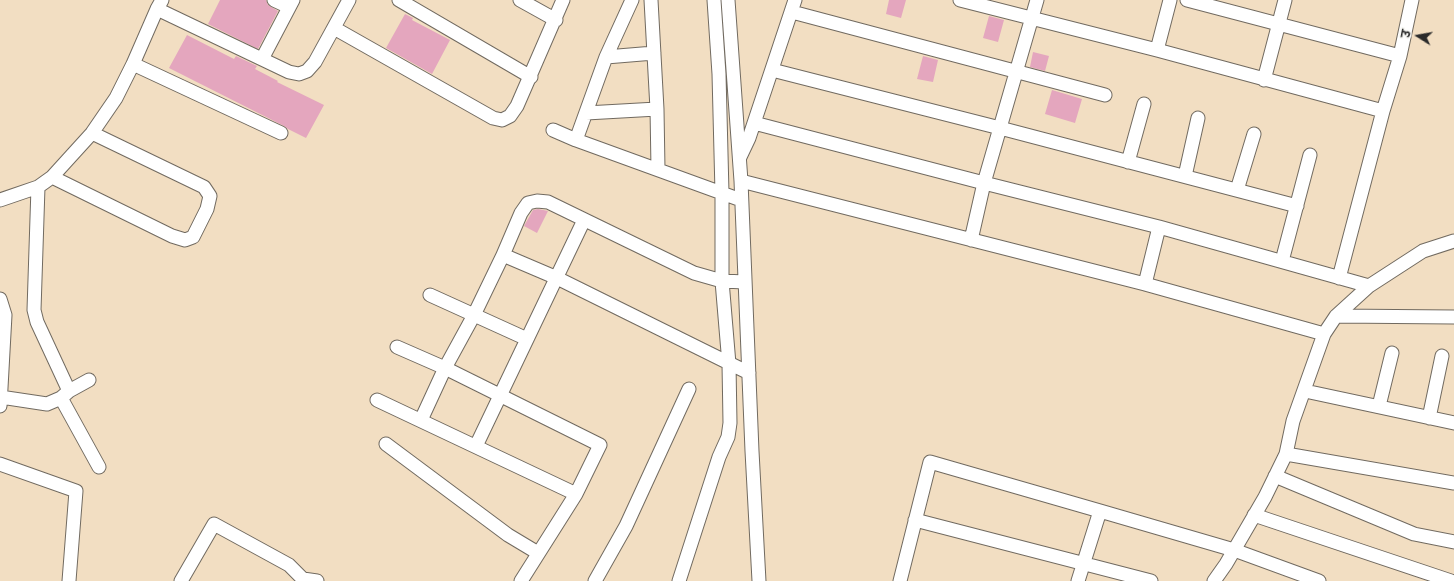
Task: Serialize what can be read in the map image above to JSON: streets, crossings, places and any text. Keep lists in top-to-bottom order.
{
  "north": "left"
}
